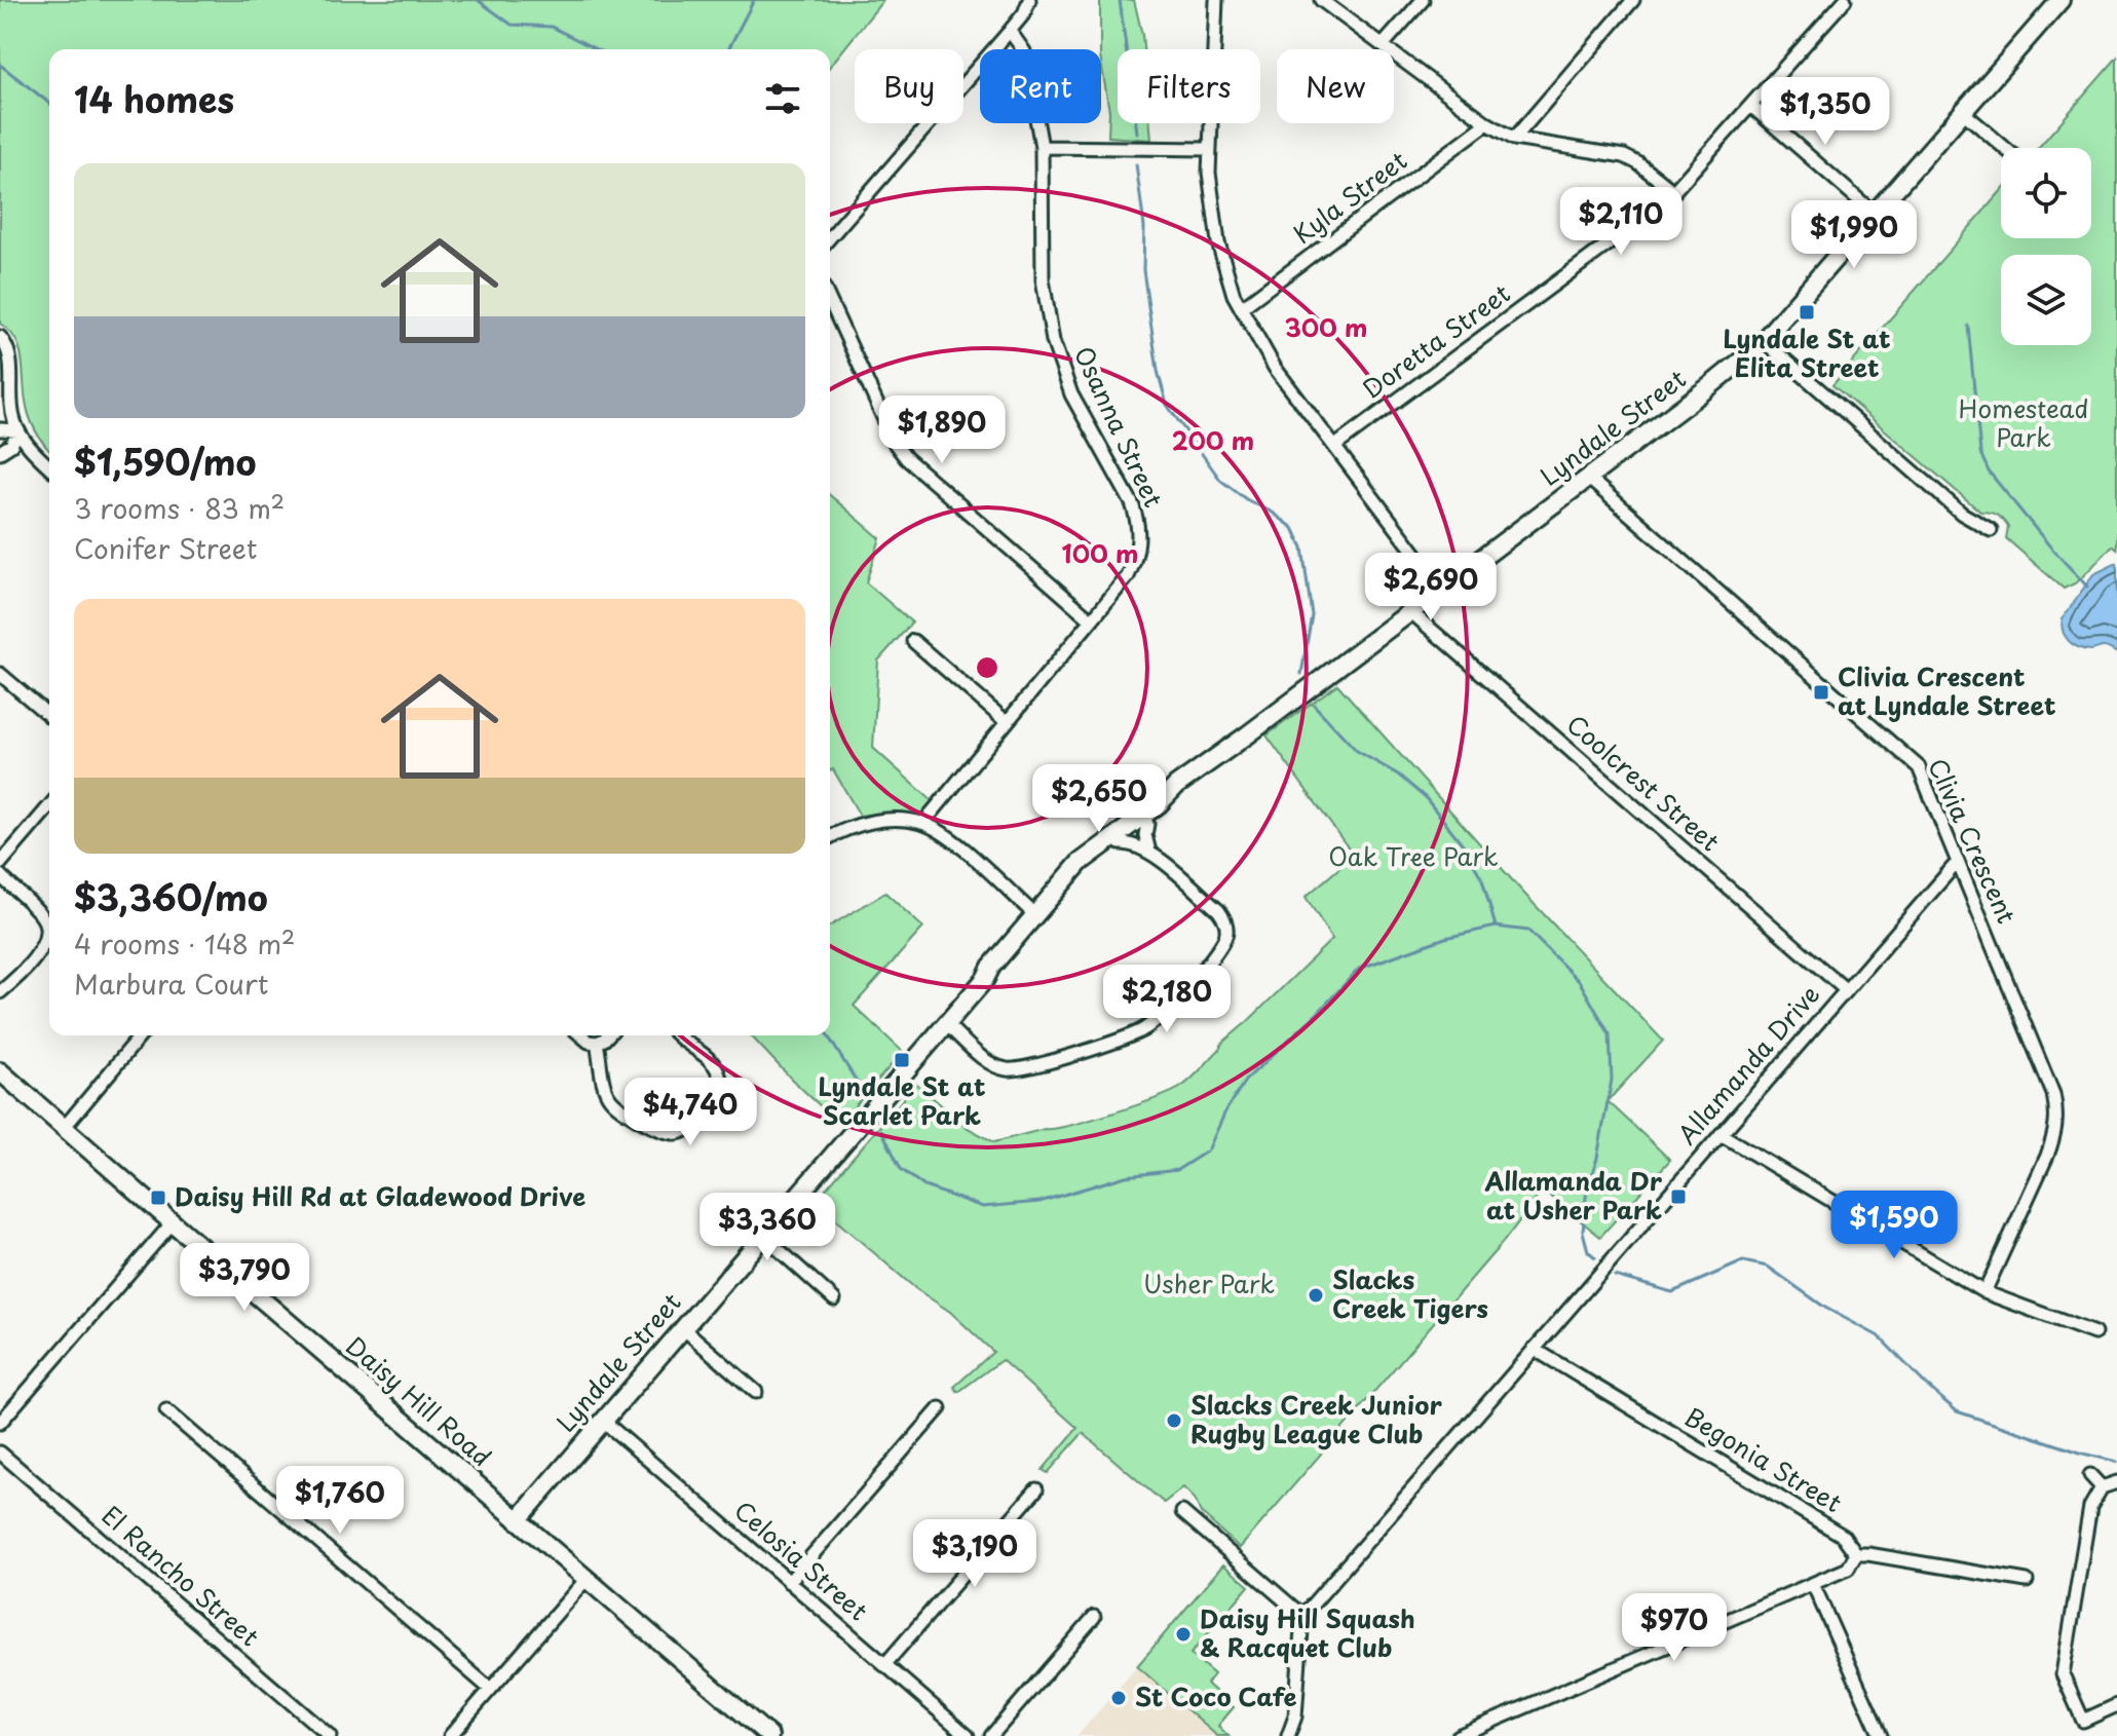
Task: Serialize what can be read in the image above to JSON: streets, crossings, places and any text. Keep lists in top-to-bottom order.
{
  "streets": {
    "street": [
      "Kyla Street",
      "Doretta Street",
      "Osanna Street",
      "Lyndale Street",
      "Coolcrest Street",
      "Clivia Crescent",
      "Allamanda Drive",
      "Daisy Hill Road",
      "Begonia Street",
      "Celosia Street",
      "El Rancho Street"
    ]
  },
  "crossings": [
    ["Lyndale Street", "Coolcrest Street"],
    ["Lyndale Street", "Clivia Crescent"],
    ["Lyndale Street", "Daisy Hill Road"],
    ["Lyndale Street", "Celosia Street"],
    ["Coolcrest Street", "Allamanda Drive"],
    ["Clivia Crescent", "Allamanda Drive"],
    ["Allamanda Drive", "Begonia Street"]
  ],
  "parks": ["Homestead Park", "Oak Tree Park", "Usher Park"],
  "places": {
    "transit": [
      "Lyndale St at Elita Street",
      "Clivia Crescent at Lyndale Street",
      "Lyndale St at Scarlet Park",
      "Allamanda Dr at Usher Park",
      "Daisy Hill Rd at Gladewood Drive"
    ],
    "other": [
      "Slacks Creek Tigers",
      "Slacks Creek Junior Rugby League Club",
      "Daisy Hill Squash & Racquet Club",
      "St Coco Cafe"
    ]
  },
  "page": {
    "chip": [
      "Buy",
      "Rent",
      "Filters",
      "New"
    ],
    "heading": "14 homes",
    "price": [
      "$1,350",
      "$2,110",
      "$1,990",
      "$1,890",
      "$2,690",
      "$2,650",
      "$2,180",
      "$4,740",
      "$1,590",
      "$3,360",
      "$3,790",
      "$1,760",
      "$3,190",
      "$970"
    ],
    "list": [
      {
        "name": "$1,590/mo",
        "note": "3 rooms · 83 m² · Conifer Street"
      },
      {
        "name": "$3,360/mo",
        "note": "4 rooms · 148 m² · Marbura Court"
      }
    ]
  },
  "rings": ["300 m", "200 m", "100 m"]
}
